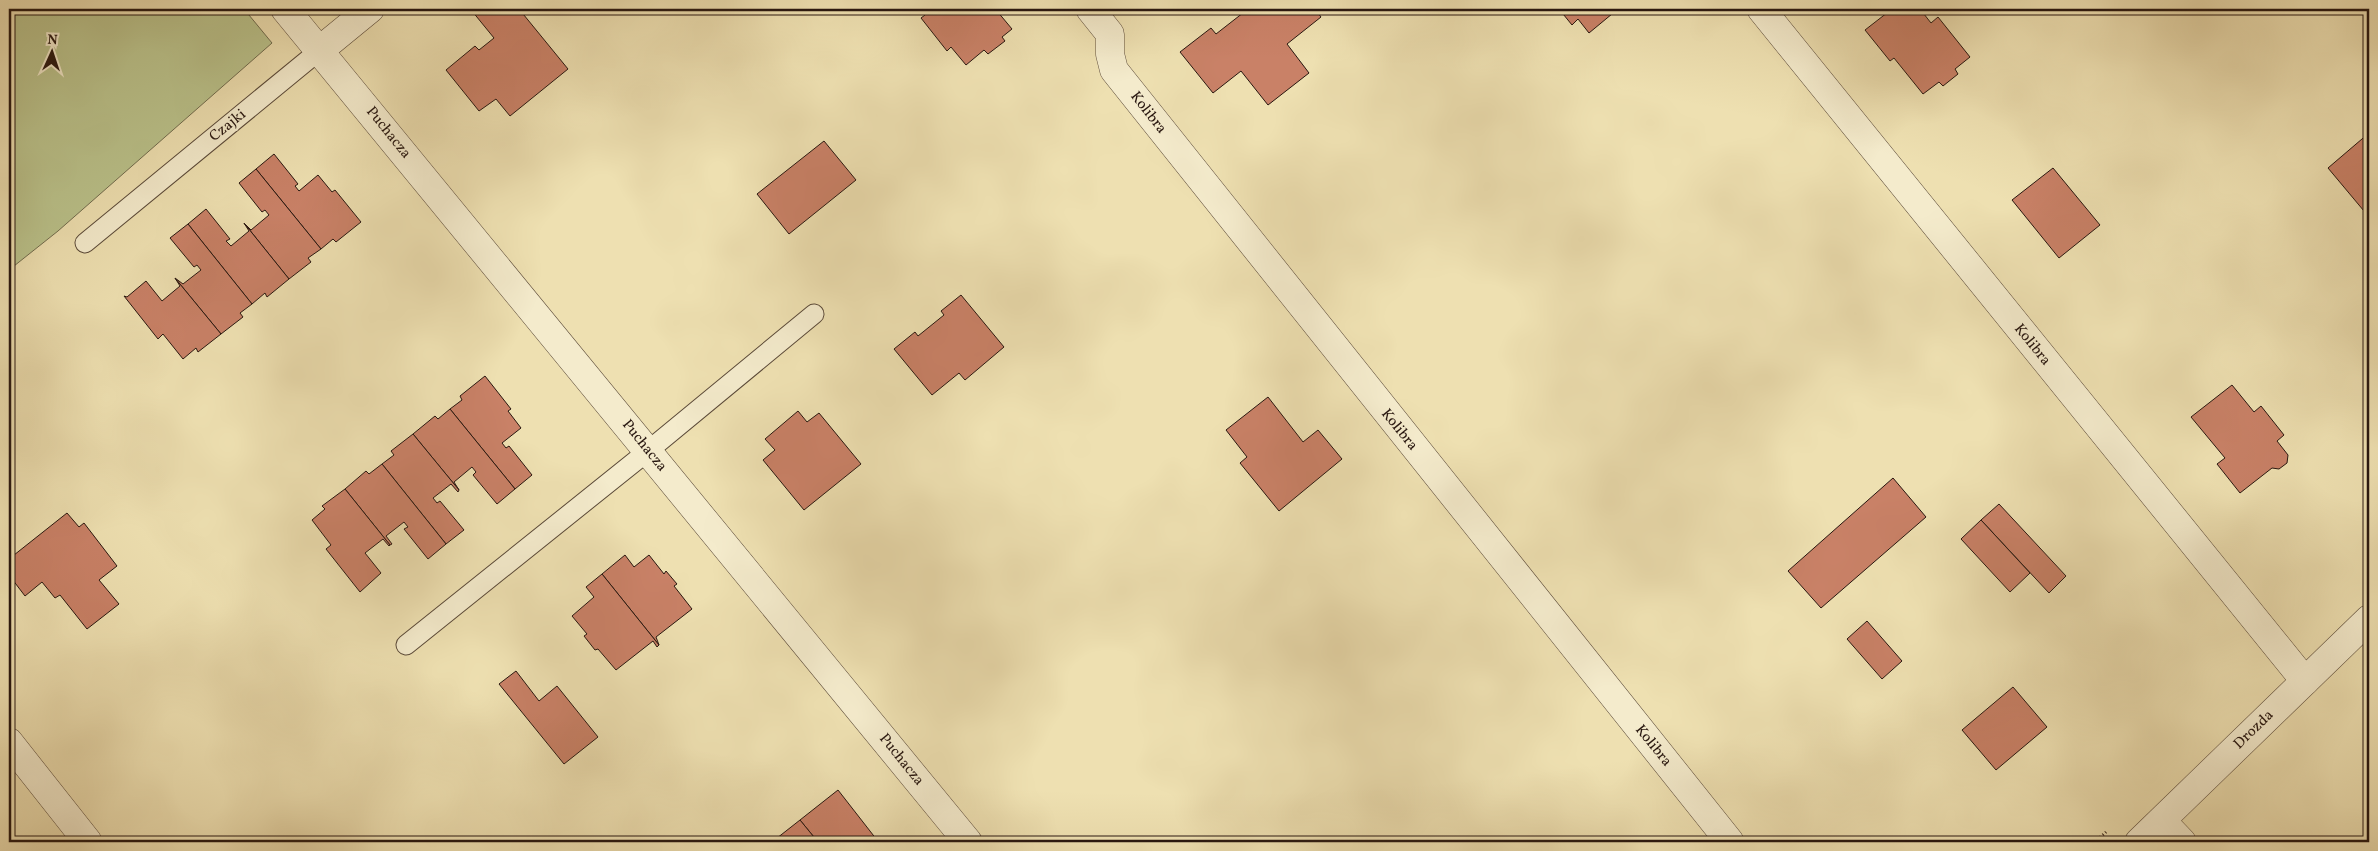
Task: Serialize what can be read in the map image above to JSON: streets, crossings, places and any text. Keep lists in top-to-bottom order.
{
  "streets": {
    "street": [
      "Kolibra",
      "Czajki",
      "Puchacza",
      "Drozda"
    ]
  },
  "crossings": [
    ["Kolibra", "Drozda"],
    ["Czajki", "Puchacza"]
  ],
  "north": "top"
}
